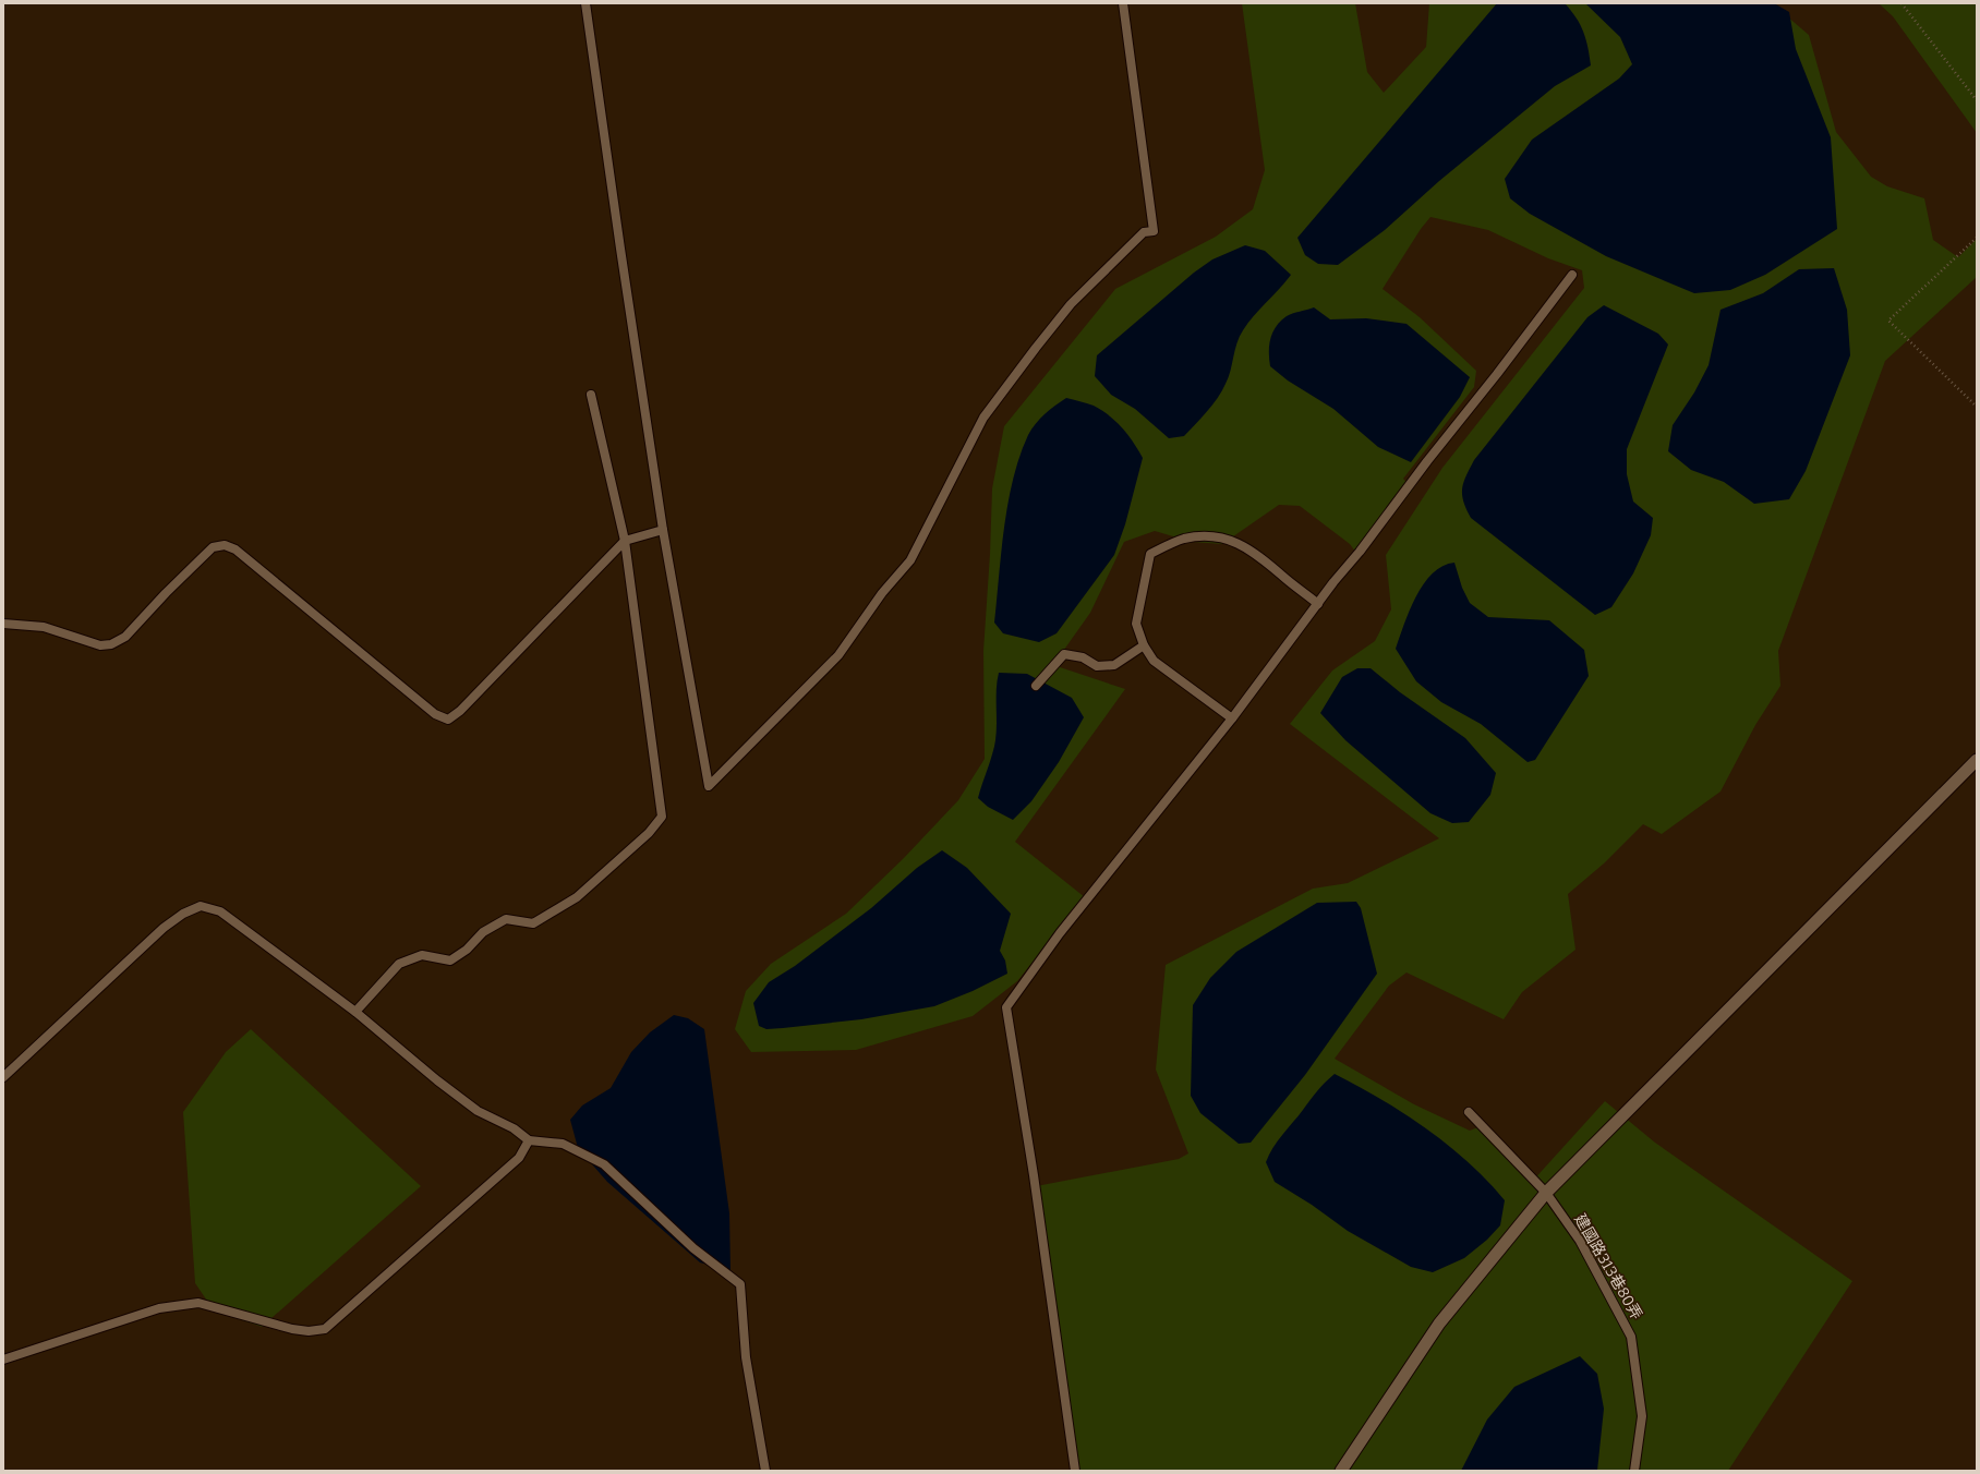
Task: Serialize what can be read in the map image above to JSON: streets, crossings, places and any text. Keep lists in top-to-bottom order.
{
  "streets": {
    "lane": ["建國路313巷80弄"]
  }
}
